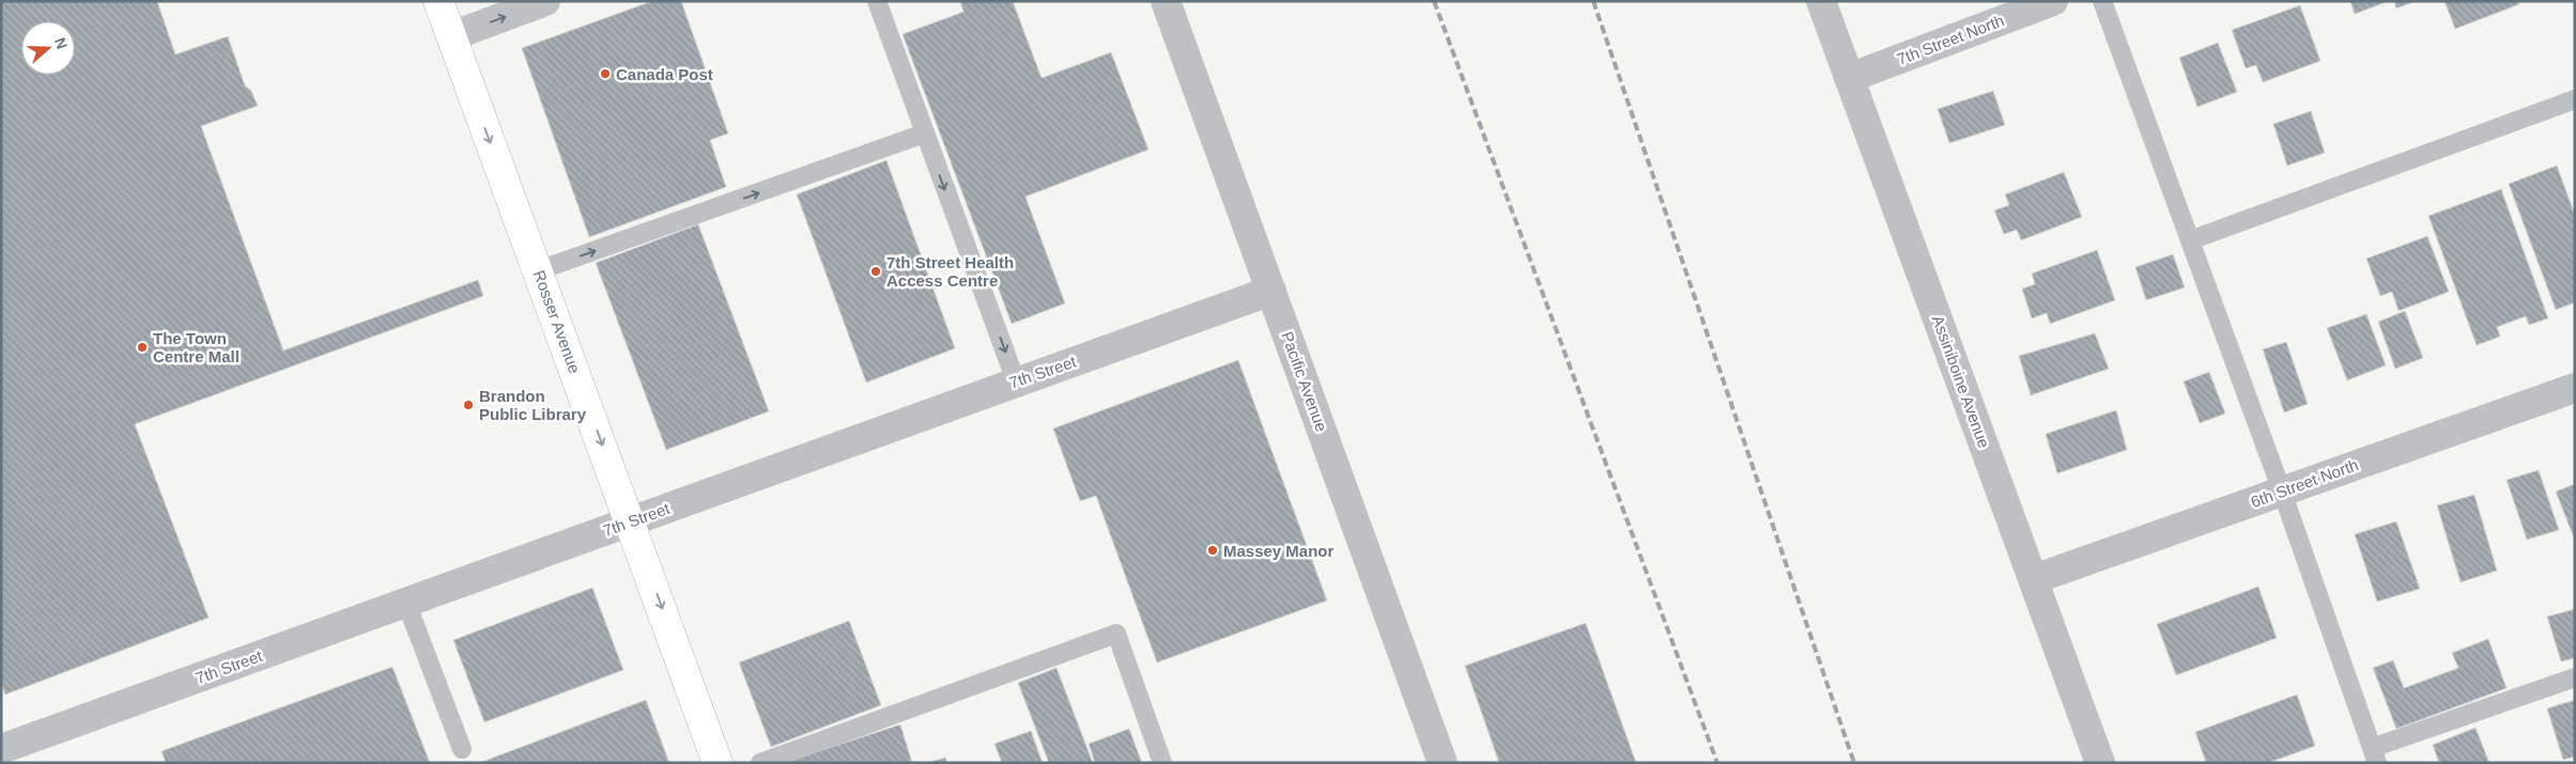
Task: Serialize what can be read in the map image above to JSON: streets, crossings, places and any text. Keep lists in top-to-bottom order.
{
  "streets": {
    "street": [
      "7th Street North",
      "Rosser Avenue",
      "7th Street",
      "Pacific Avenue",
      "Assiniboine Avenue",
      "6th Street North"
    ]
  },
  "crossings": [
    ["7th Street North", "Assiniboine Avenue"],
    ["Rosser Avenue", "7th Street"],
    ["7th Street", "Pacific Avenue"],
    ["Assiniboine Avenue", "6th Street North"]
  ],
  "one_way": ["Rosser Avenue"],
  "places": [
    "Canada Post",
    "7th Street Health Access Centre",
    "The Town Centre Mall",
    "Brandon Public Library",
    "Massey Manor"
  ],
  "north": "right"
}
